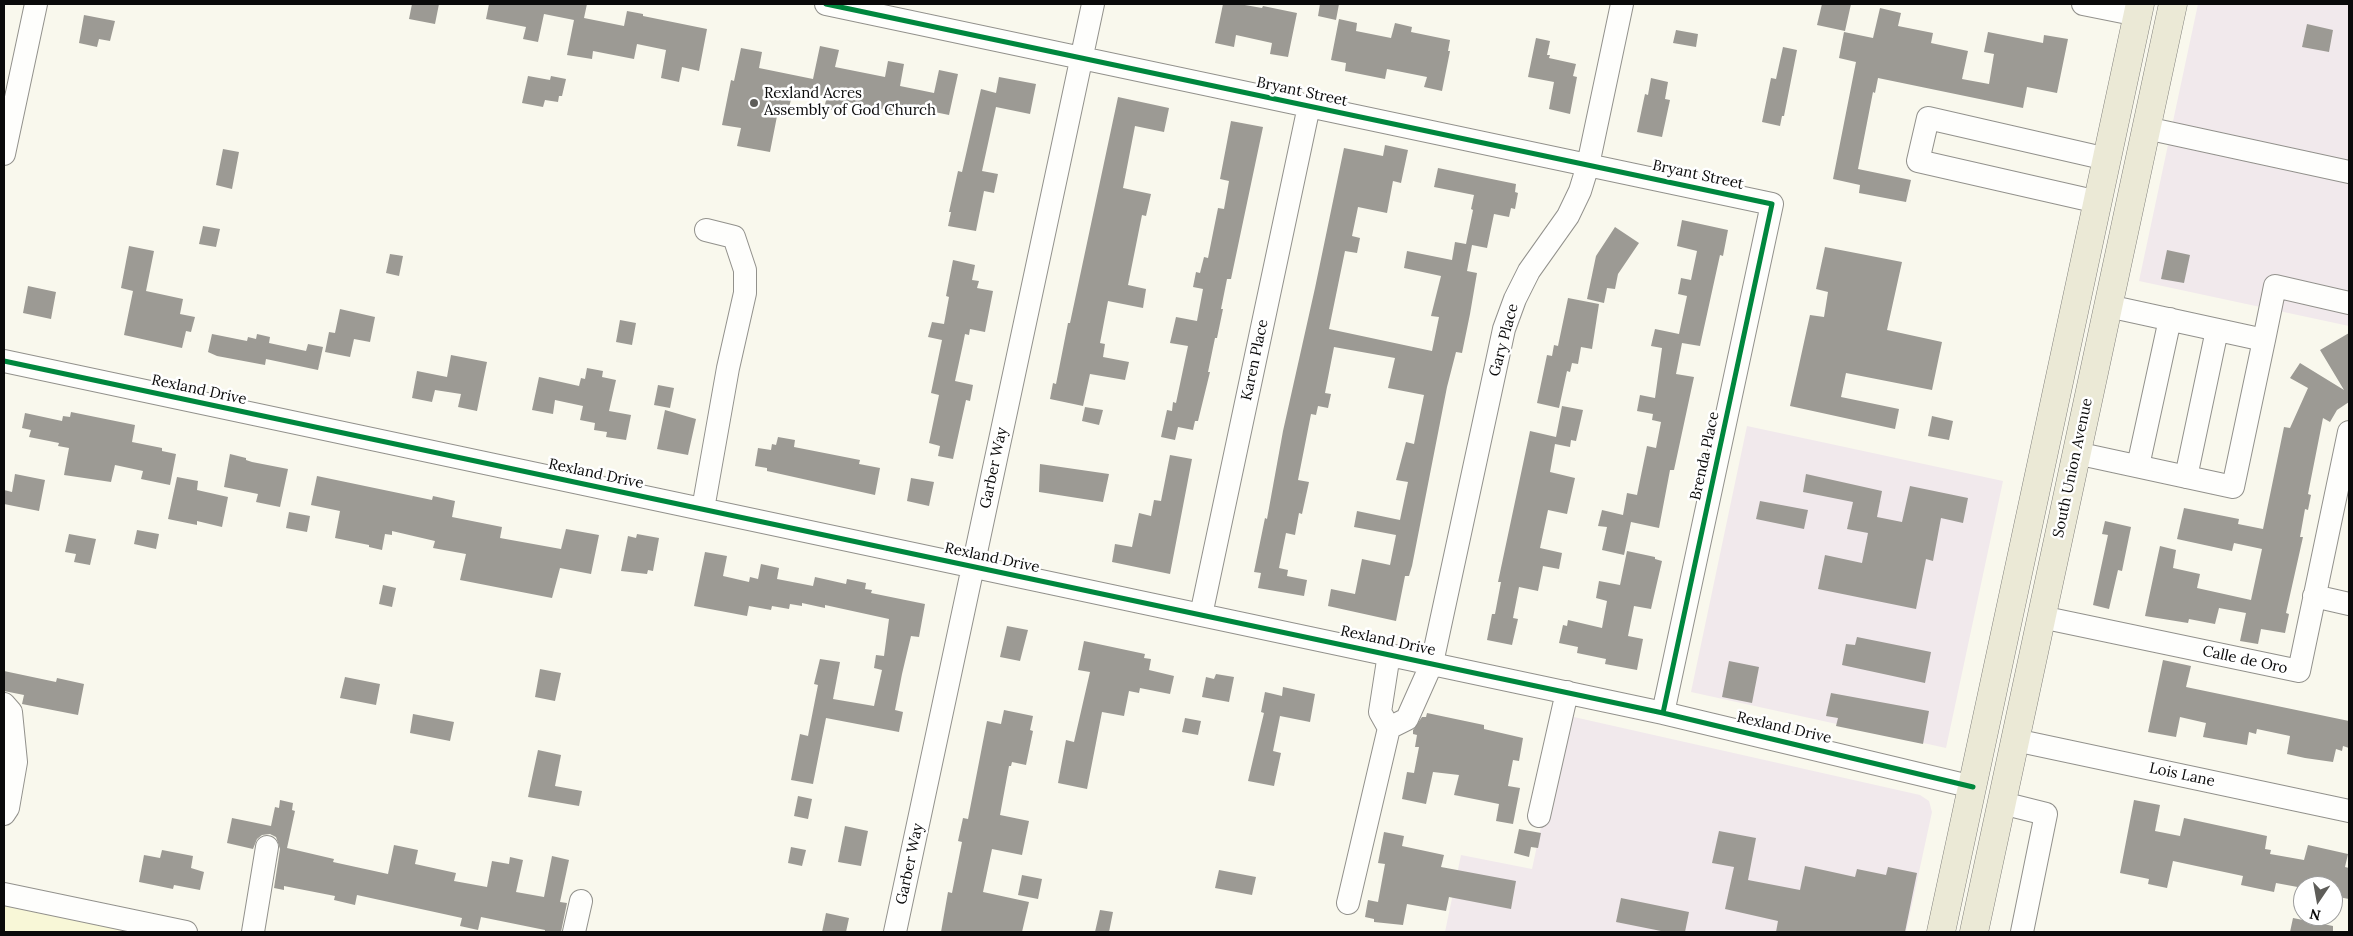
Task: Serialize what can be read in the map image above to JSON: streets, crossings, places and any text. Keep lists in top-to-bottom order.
{
  "streets": {
    "main road": ["South Union Avenue"],
    "street": [
      "Bryant Street",
      "Gary Place",
      "Karen Place",
      "Rexland Drive",
      "Brenda Place",
      "Garber Way",
      "Calle de Oro",
      "Lois Lane"
    ]
  },
  "crossings": [
    ["Bryant Street", "Gary Place"],
    ["Bryant Street", "Karen Place"],
    ["Bryant Street", "Brenda Place"],
    ["Bryant Street", "Garber Way"],
    ["Gary Place", "Rexland Drive"],
    ["Karen Place", "Rexland Drive"],
    ["Rexland Drive", "Brenda Place"],
    ["Rexland Drive", "Garber Way"],
    ["Rexland Drive", "South Union Avenue"],
    ["South Union Avenue", "Calle de Oro"],
    ["South Union Avenue", "Lois Lane"]
  ],
  "places": ["Rexland Acres Assembly of God Church"],
  "north": "bottom"
}
